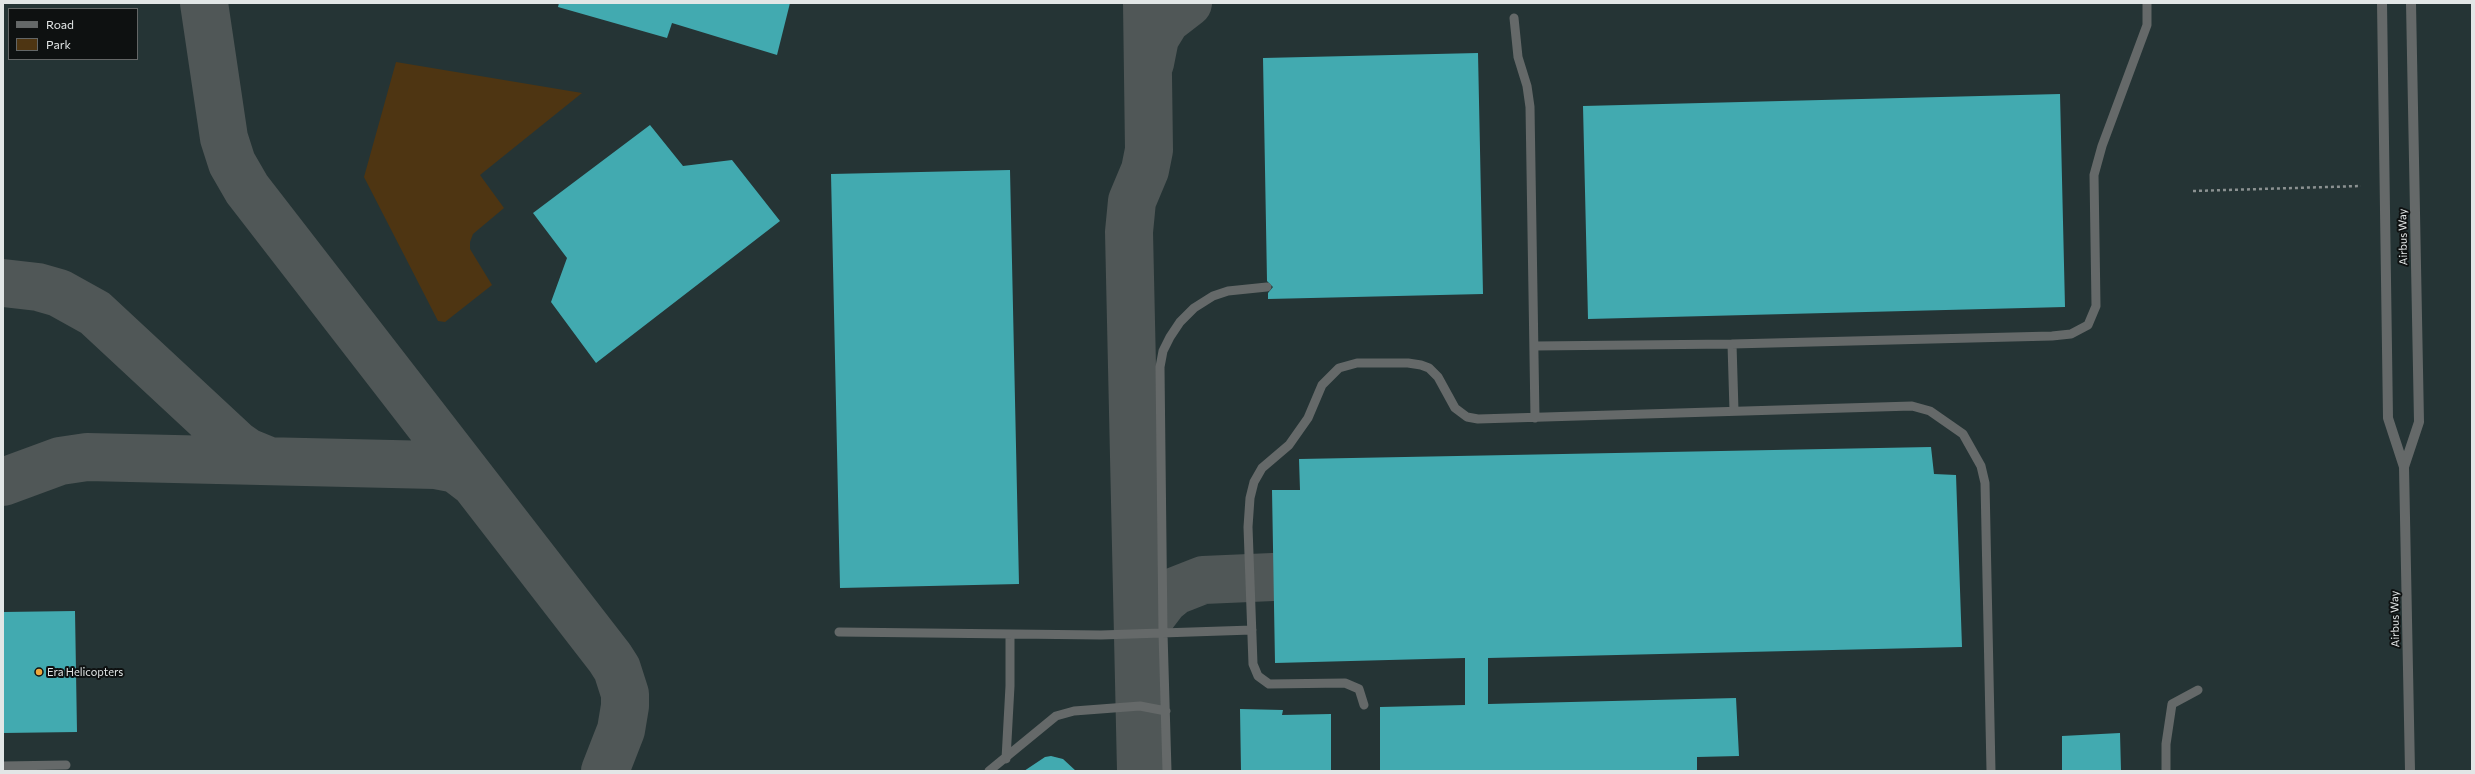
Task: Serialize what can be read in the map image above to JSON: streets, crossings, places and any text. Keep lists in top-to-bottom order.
{
  "streets": {
    "street": ["Airbus Way"]
  },
  "places": ["Era Helicopters"],
  "legend": ["Road", "Park"]
}
